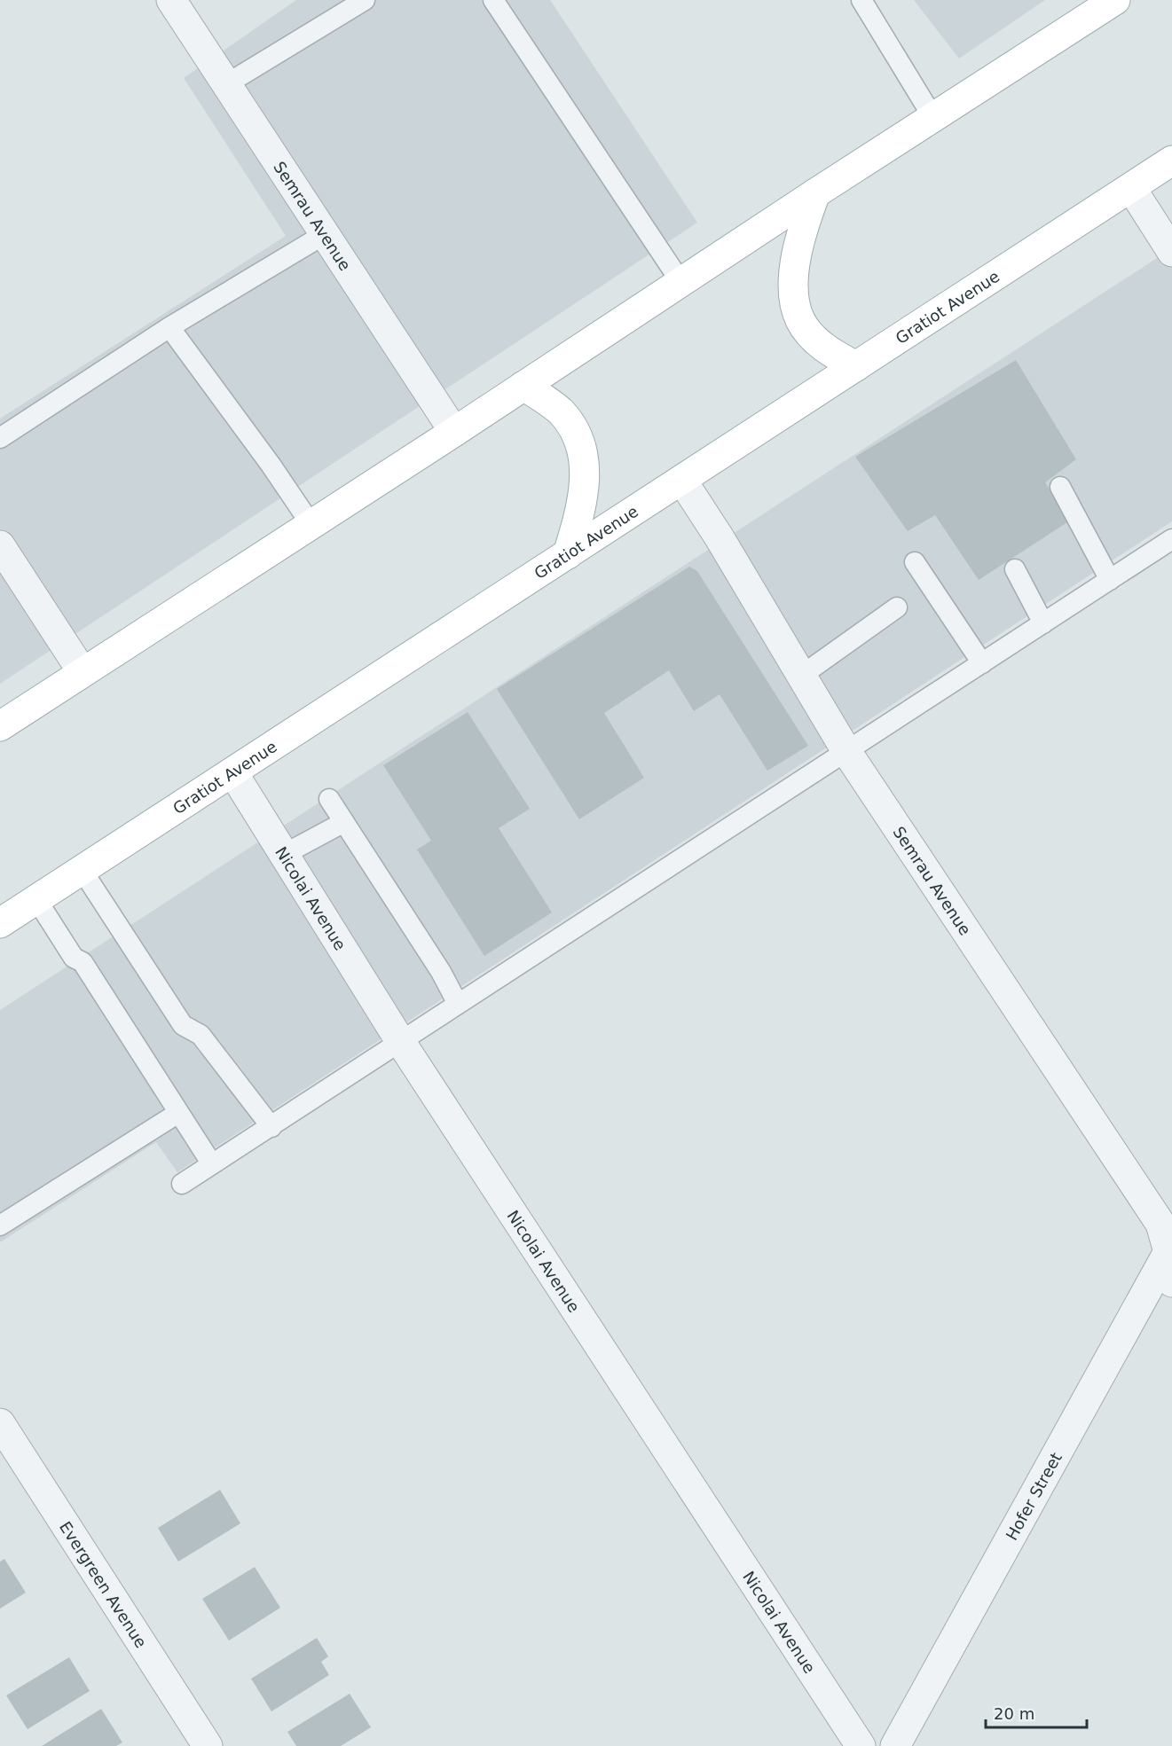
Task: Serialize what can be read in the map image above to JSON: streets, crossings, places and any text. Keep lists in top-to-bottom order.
{
  "streets": {
    "main road": ["Gratiot Avenue"],
    "street": [
      "Semrau Avenue",
      "Nicolai Avenue",
      "Hofer Street",
      "Evergreen Avenue"
    ]
  },
  "crossings": [
    ["Semrau Avenue", "Gratiot Avenue"],
    ["Semrau Avenue", "Hofer Street"],
    ["Gratiot Avenue", "Nicolai Avenue"]
  ],
  "scale_bar": "20 m"
}
